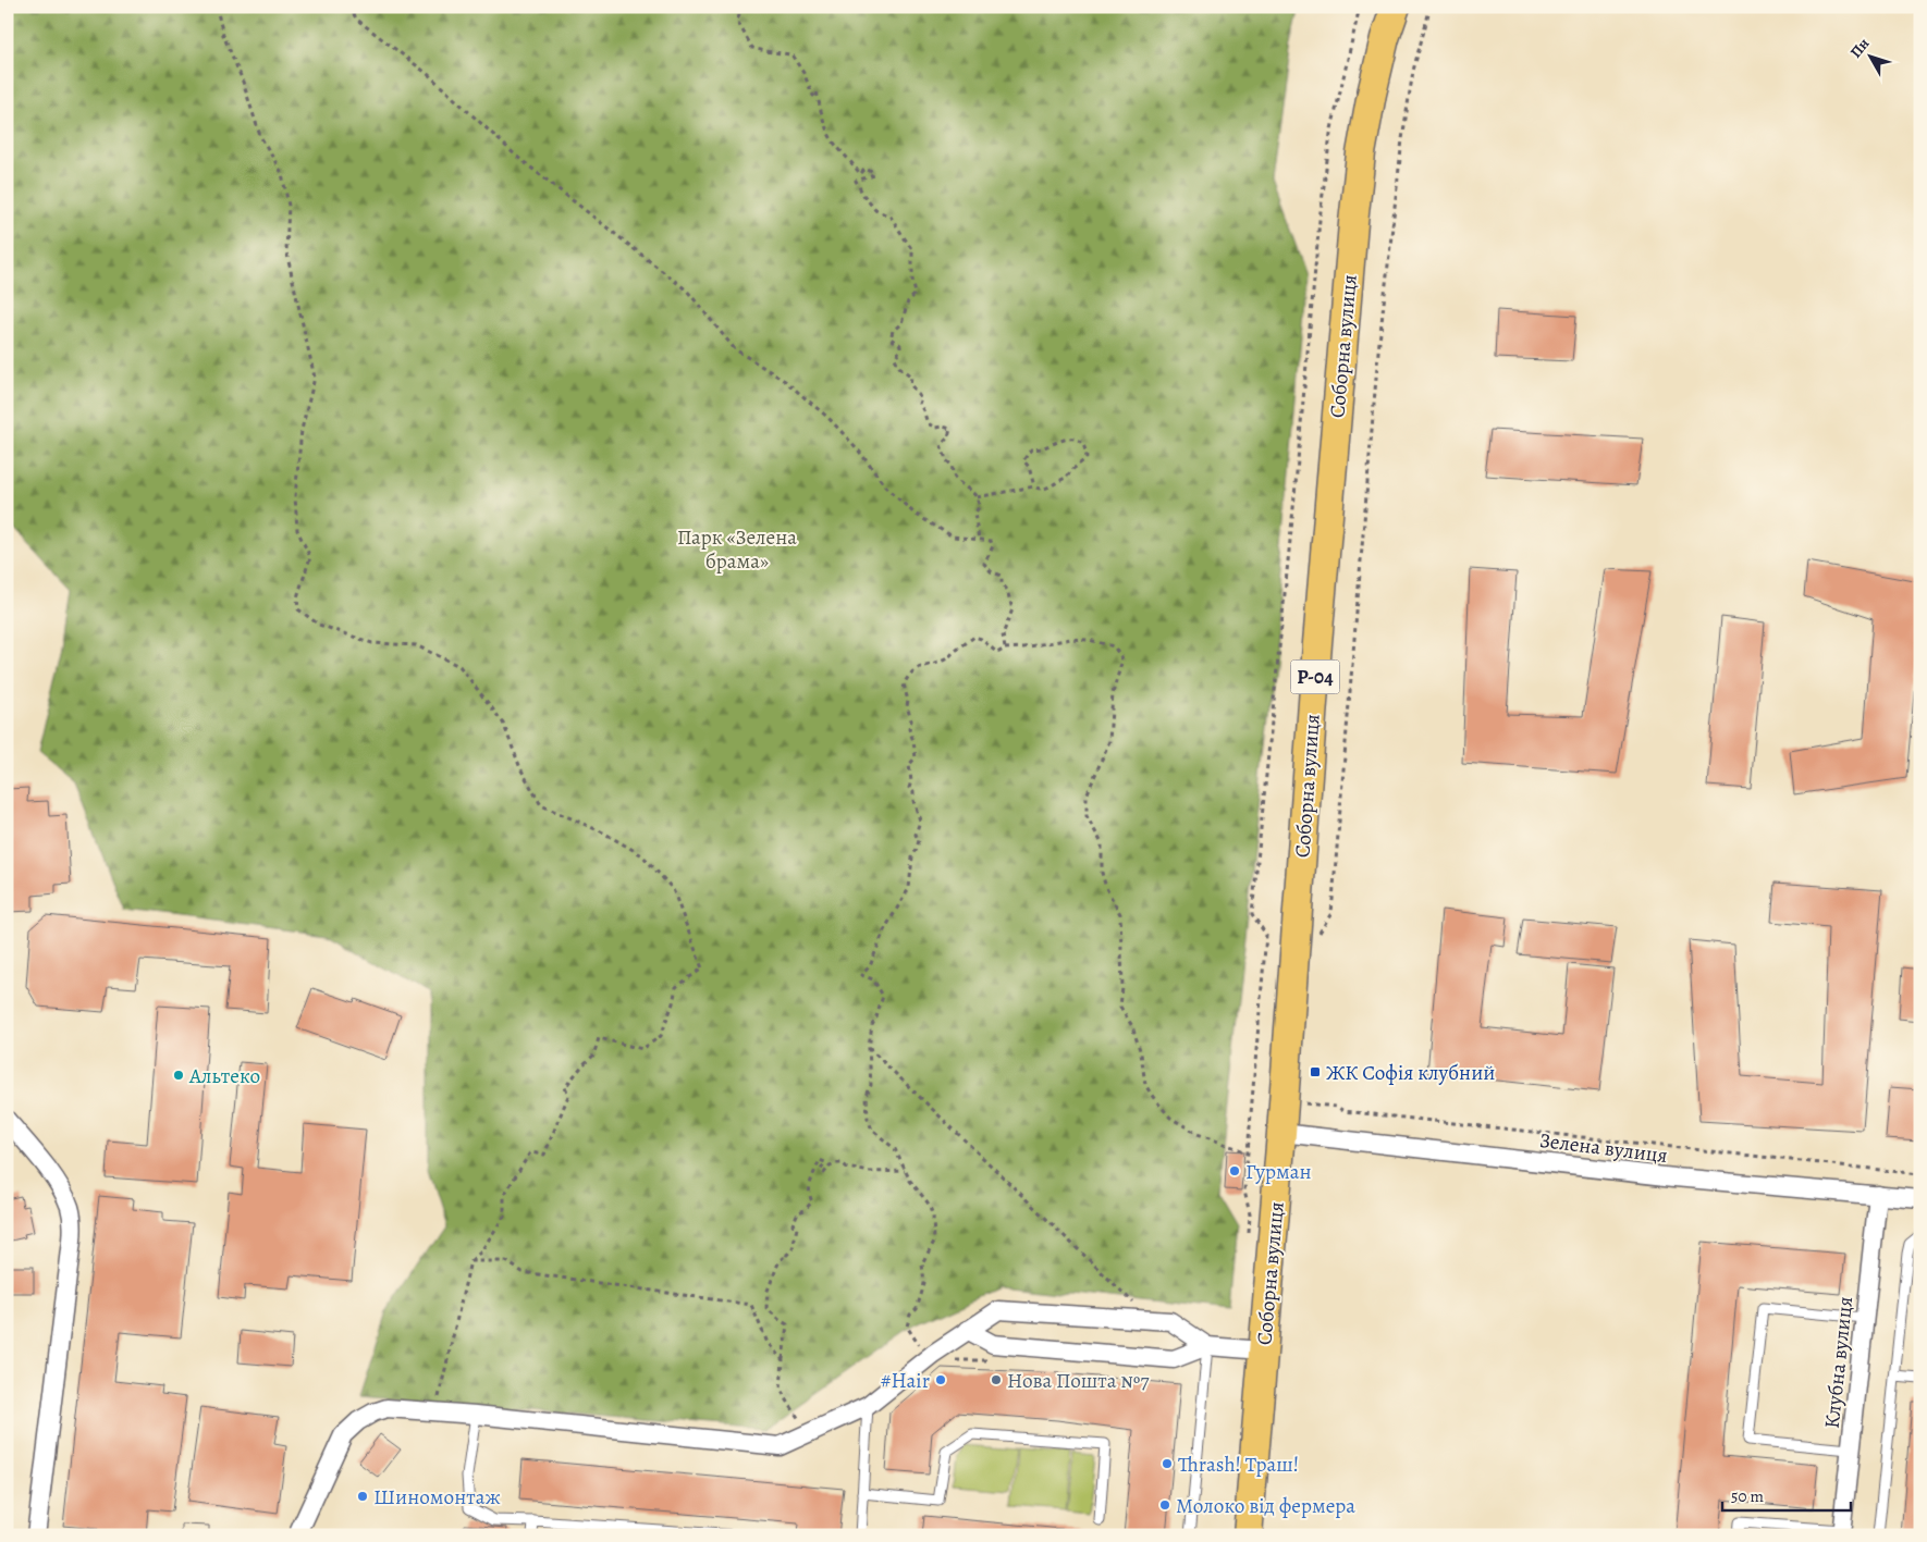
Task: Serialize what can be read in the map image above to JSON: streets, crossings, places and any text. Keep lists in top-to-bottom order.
{
  "streets": {
    "main road": ["Соборна вулиця", "Р-04"],
    "street": ["Зелена вулиця", "Клубна вулиця"]
  },
  "crossings": [
    ["Соборна вулиця", "Зелена вулиця"],
    ["Зелена вулиця", "Клубна вулиця"]
  ],
  "parks": ["Парк «Зелена брама»"],
  "places": {
    "transit": ["ЖК Софія клубний"],
    "other": [
      "Альтеко",
      "Гурман",
      "#Hair",
      "Нова Пошта №7",
      "Thrash! Траш!",
      "Шиномонтаж",
      "Молоко від фермера"
    ]
  },
  "scale_bar": "50 m",
  "north": "top left"
}
